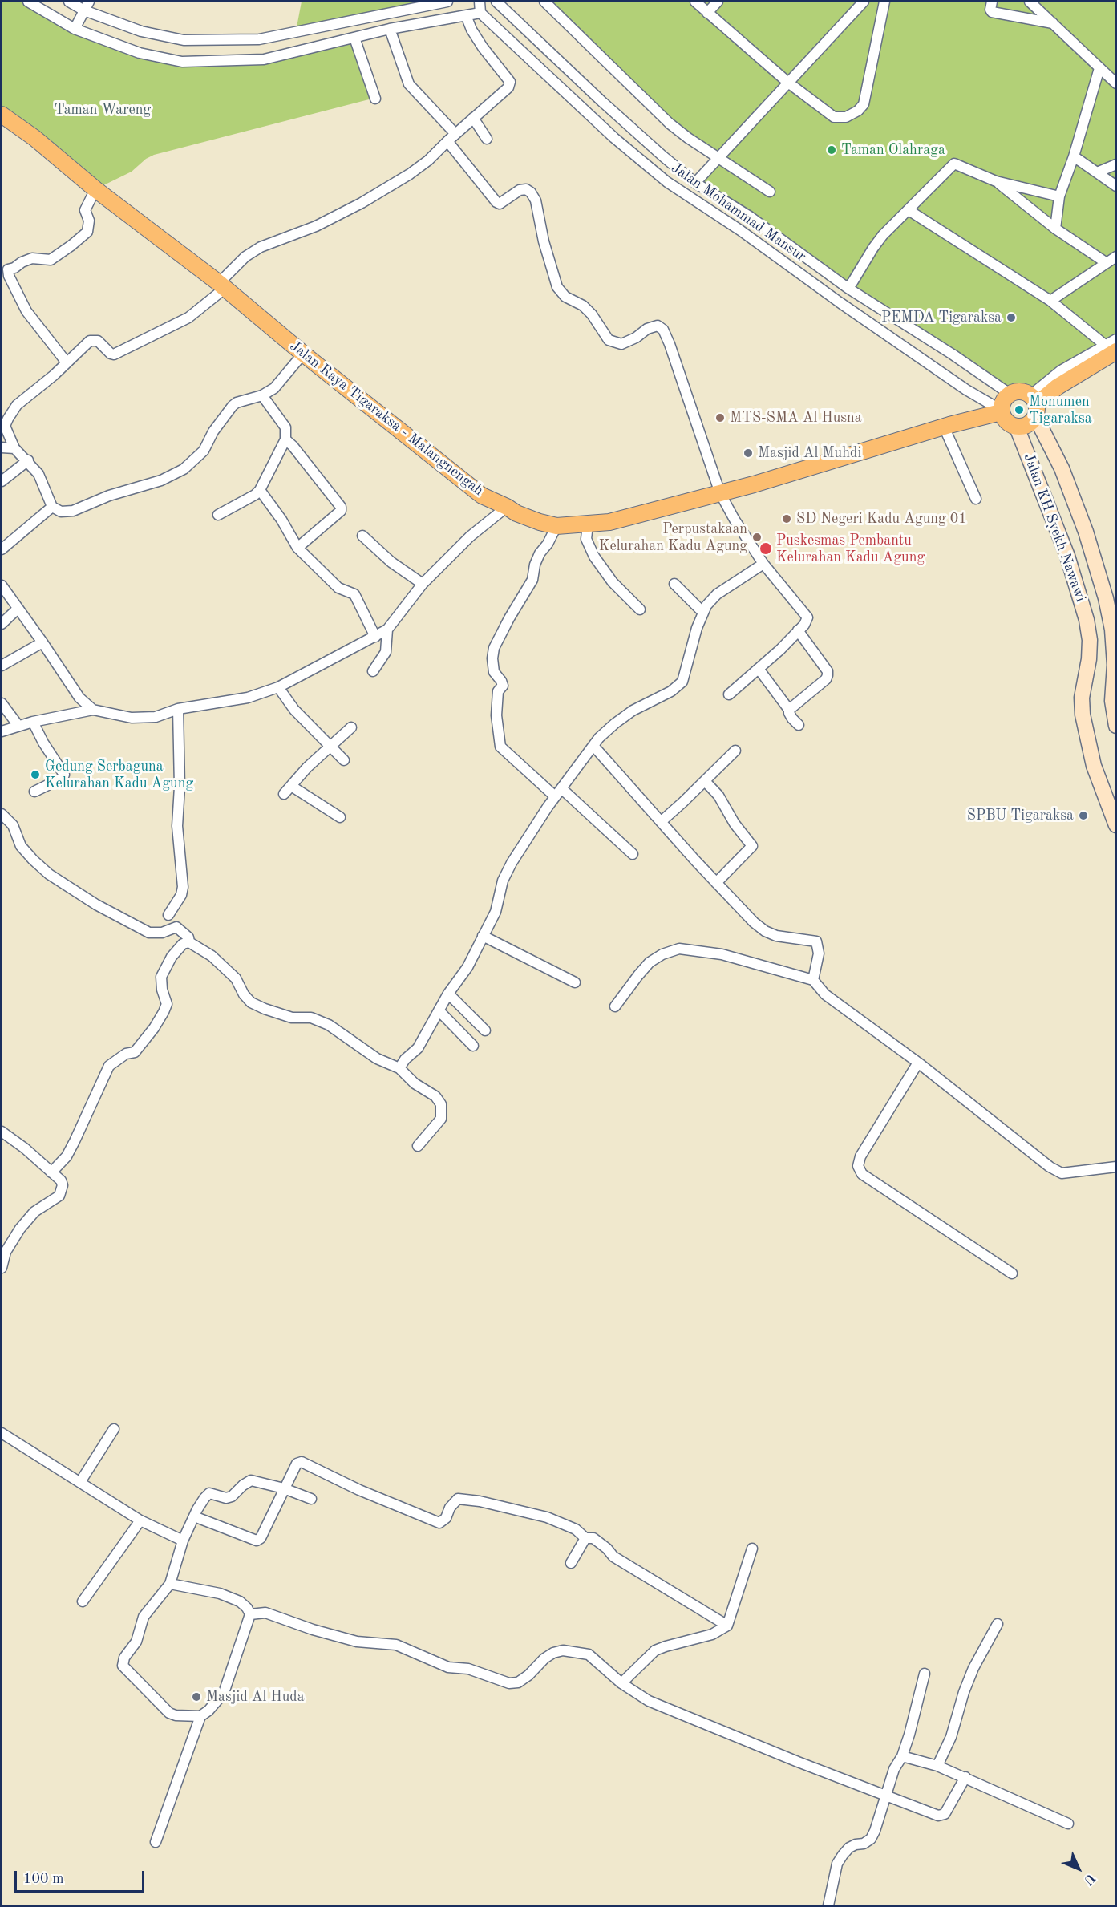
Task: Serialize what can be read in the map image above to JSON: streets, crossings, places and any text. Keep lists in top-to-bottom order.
{
  "streets": {
    "main road": ["Jalan Raya Tigaraksa - Malangnengah", "Jalan KH Syekh Nawawi"],
    "street": ["Jalan Mohammad Mansur"]
  },
  "crossings": [
    ["Jalan Mohammad Mansur", "Jalan Raya Tigaraksa - Malangnengah"],
    ["Jalan Mohammad Mansur", "Jalan KH Syekh Nawawi"],
    ["Jalan Raya Tigaraksa - Malangnengah", "Jalan KH Syekh Nawawi"]
  ],
  "parks": ["Taman Wareng"],
  "places": [
    "Taman Olahraga",
    "PEMDA Tigaraksa",
    "Monumen Tigaraksa",
    "MTS-SMA Al Husna",
    "Masjid Al Muhdi",
    "SD Negeri Kadu Agung 01",
    "Perpustakaan Kelurahan Kadu Agung",
    "Puskesmas Pembantu Kelurahan Kadu Agung",
    "Gedung Serbaguna Kelurahan Kadu Agung",
    "SPBU Tigaraksa",
    "Masjid Al Huda"
  ],
  "scale_bar": "100 m",
  "north": "bottom right"
}
